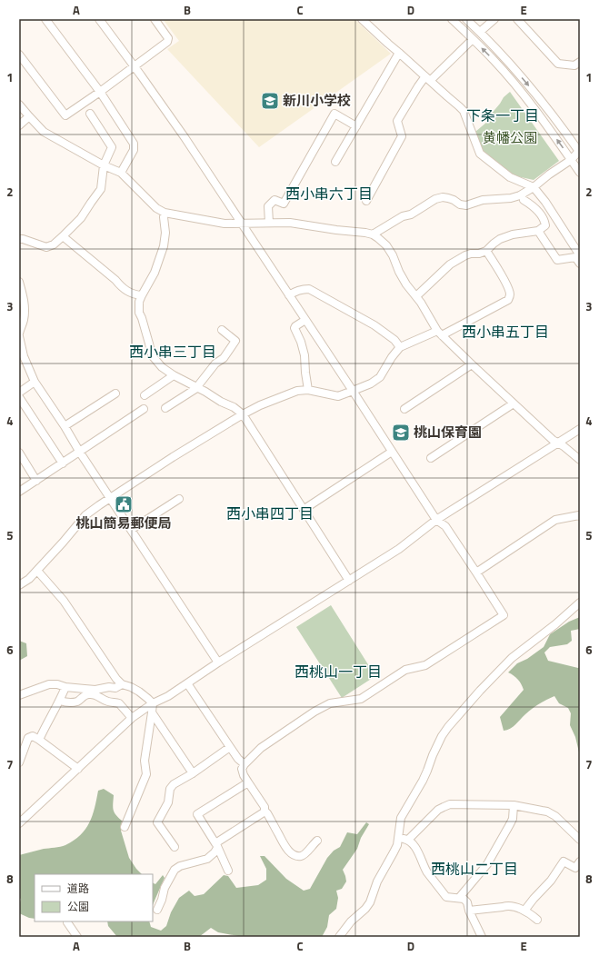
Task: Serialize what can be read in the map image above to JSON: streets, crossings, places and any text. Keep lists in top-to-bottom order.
{
  "districts": [
    "下条一丁目",
    "西小串六丁目",
    "西小串五丁目",
    "西小串三丁目",
    "西小串四丁目",
    "西桃山一丁目",
    "西桃山二丁目"
  ],
  "parks": ["黄幡公園"],
  "places": {
    "school or university": ["新川小学校", "桃山保育園"],
    "public building": ["桃山簡易郵便局"]
  },
  "legend": ["道路", "公園"],
  "grid": {
    "columns": [
      "A",
      "B",
      "C",
      "D",
      "E"
    ],
    "rows": [
      "1",
      "2",
      "3",
      "4",
      "5",
      "6",
      "7",
      "8"
    ]
  }
}
